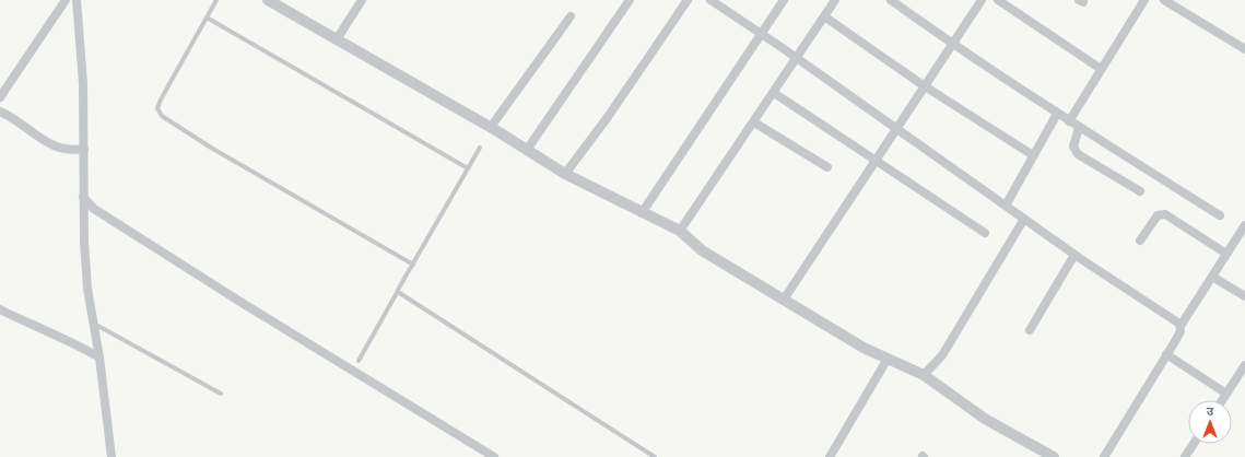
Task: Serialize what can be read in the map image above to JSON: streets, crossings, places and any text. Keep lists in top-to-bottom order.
{
  "north": "top"
}
